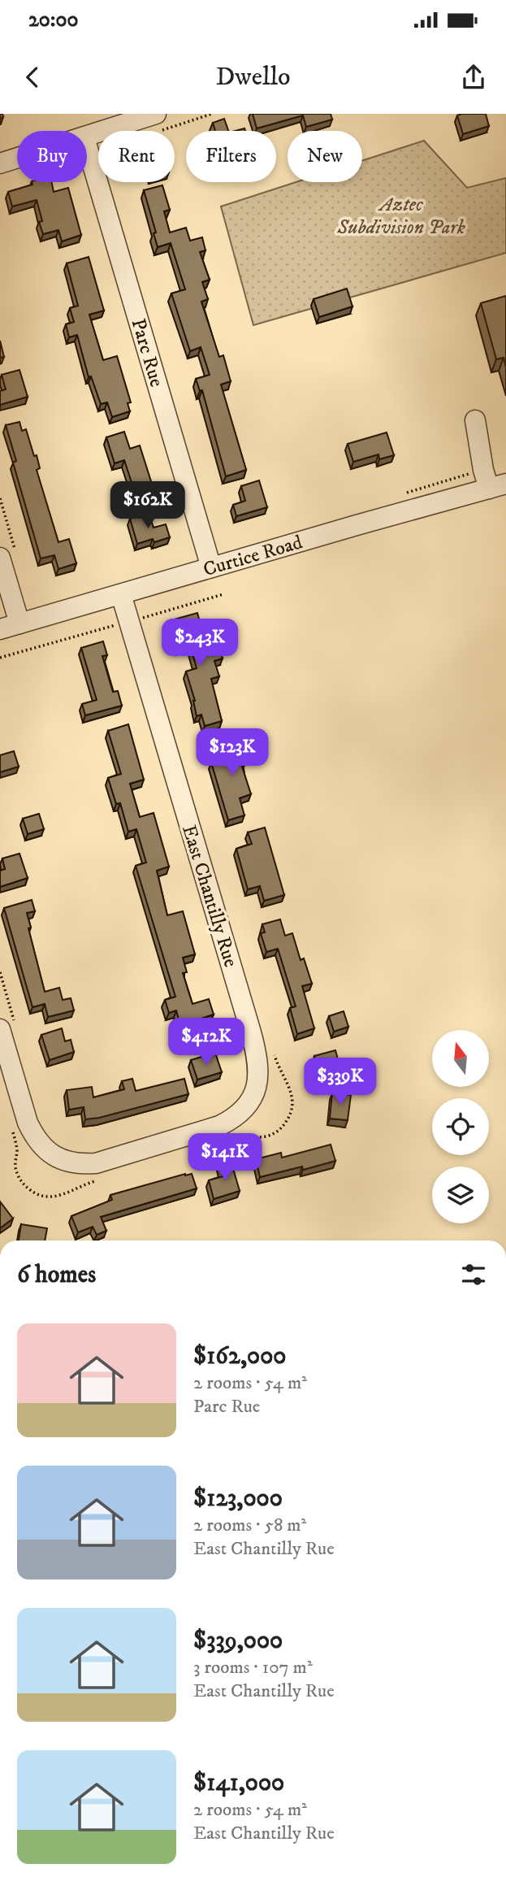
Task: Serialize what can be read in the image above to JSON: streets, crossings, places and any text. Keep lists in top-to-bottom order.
{
  "streets": {
    "street": ["Parc Rue", "Curtice Road", "East Chantilly Rue"]
  },
  "crossings": [
    ["Parc Rue", "Curtice Road"],
    ["Curtice Road", "East Chantilly Rue"]
  ],
  "parks": ["Aztec Subdivision Park"],
  "north": "top",
  "page": {
    "status": "20:00",
    "header": "Dwello",
    "chip": [
      "Buy",
      "Rent",
      "Filters",
      "New"
    ],
    "price": [
      "$162K",
      "$243K",
      "$123K",
      "$412K",
      "$339K",
      "$141K"
    ],
    "heading": "6 homes",
    "list": [
      {
        "name": "$162,000",
        "note": "2 rooms · 54 m² · Parc Rue"
      },
      {
        "name": "$123,000",
        "note": "2 rooms · 58 m² · East Chantilly Rue"
      },
      {
        "name": "$339,000",
        "note": "3 rooms · 107 m² · East Chantilly Rue"
      },
      {
        "name": "$141,000",
        "note": "2 rooms · 54 m² · East Chantilly Rue"
      }
    ]
  }
}
